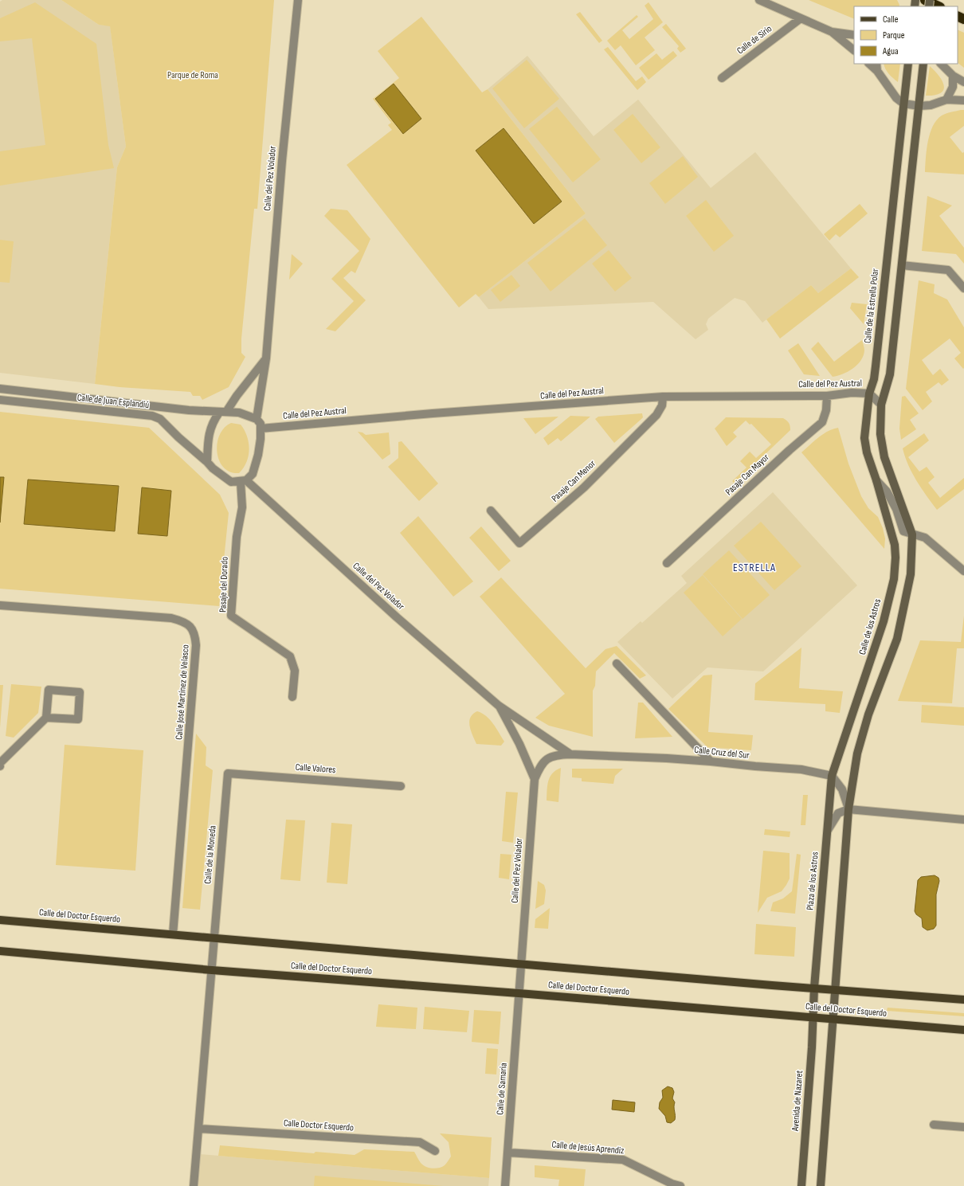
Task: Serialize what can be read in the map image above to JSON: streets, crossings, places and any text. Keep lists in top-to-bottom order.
{
  "streets": {
    "main road": [
      "Calle de la Estrella Polar",
      "Calle de los Astros",
      "Plaza de los Astros",
      "Calle del Doctor Esquerdo",
      "Avenida de Nazaret"
    ],
    "street": [
      "Calle de Sirio",
      "Calle del Pez Volador",
      "Calle del Pez Austral",
      "Calle de Juan Esplandiú",
      "Pasaje Can Mayor",
      "Pasaje Can Menor",
      "Pasaje del Dorado",
      "Calle José Martínez de Velasco",
      "Calle Cruz del Sur",
      "Calle Valores",
      "Calle de la Moneda",
      "Calle de Samaria",
      "Calle Doctor Esquerdo",
      "Calle de Jesús Aprendiz"
    ]
  },
  "crossings": [
    ["Calle del Pez Volador", "Calle del Pez Austral"],
    ["Calle del Pez Volador", "Calle de Juan Esplandiú"],
    ["Calle del Pez Volador", "Pasaje del Dorado"],
    ["Calle del Pez Volador", "Calle Cruz del Sur"],
    ["Calle del Pez Volador", "Calle del Doctor Esquerdo"],
    ["Calle del Pez Volador", "Calle de Samaria"],
    ["Calle de la Estrella Polar", "Calle del Pez Austral"],
    ["Calle de la Estrella Polar", "Calle de los Astros"],
    ["Calle del Pez Austral", "Calle de Juan Esplandiú"],
    ["Calle del Pez Austral", "Pasaje Can Mayor"],
    ["Calle del Pez Austral", "Pasaje Can Menor"],
    ["Calle del Pez Austral", "Pasaje del Dorado"],
    ["Calle de Juan Esplandiú", "Pasaje del Dorado"],
    ["Calle de los Astros", "Calle Cruz del Sur"],
    ["Calle de los Astros", "Plaza de los Astros"],
    ["Calle José Martínez de Velasco", "Calle del Doctor Esquerdo"],
    ["Calle Cruz del Sur", "Plaza de los Astros"],
    ["Calle Valores", "Calle de la Moneda"],
    ["Calle de la Moneda", "Calle del Doctor Esquerdo"],
    ["Plaza de los Astros", "Calle del Doctor Esquerdo"],
    ["Calle del Doctor Esquerdo", "Calle de Samaria"],
    ["Calle del Doctor Esquerdo", "Avenida de Nazaret"],
    ["Calle de Samaria", "Calle de Jesús Aprendiz"]
  ],
  "districts": ["ESTRELLA"],
  "parks": ["Parque de Roma"],
  "legend": ["Calle", "Parque", "Agua"]
}
